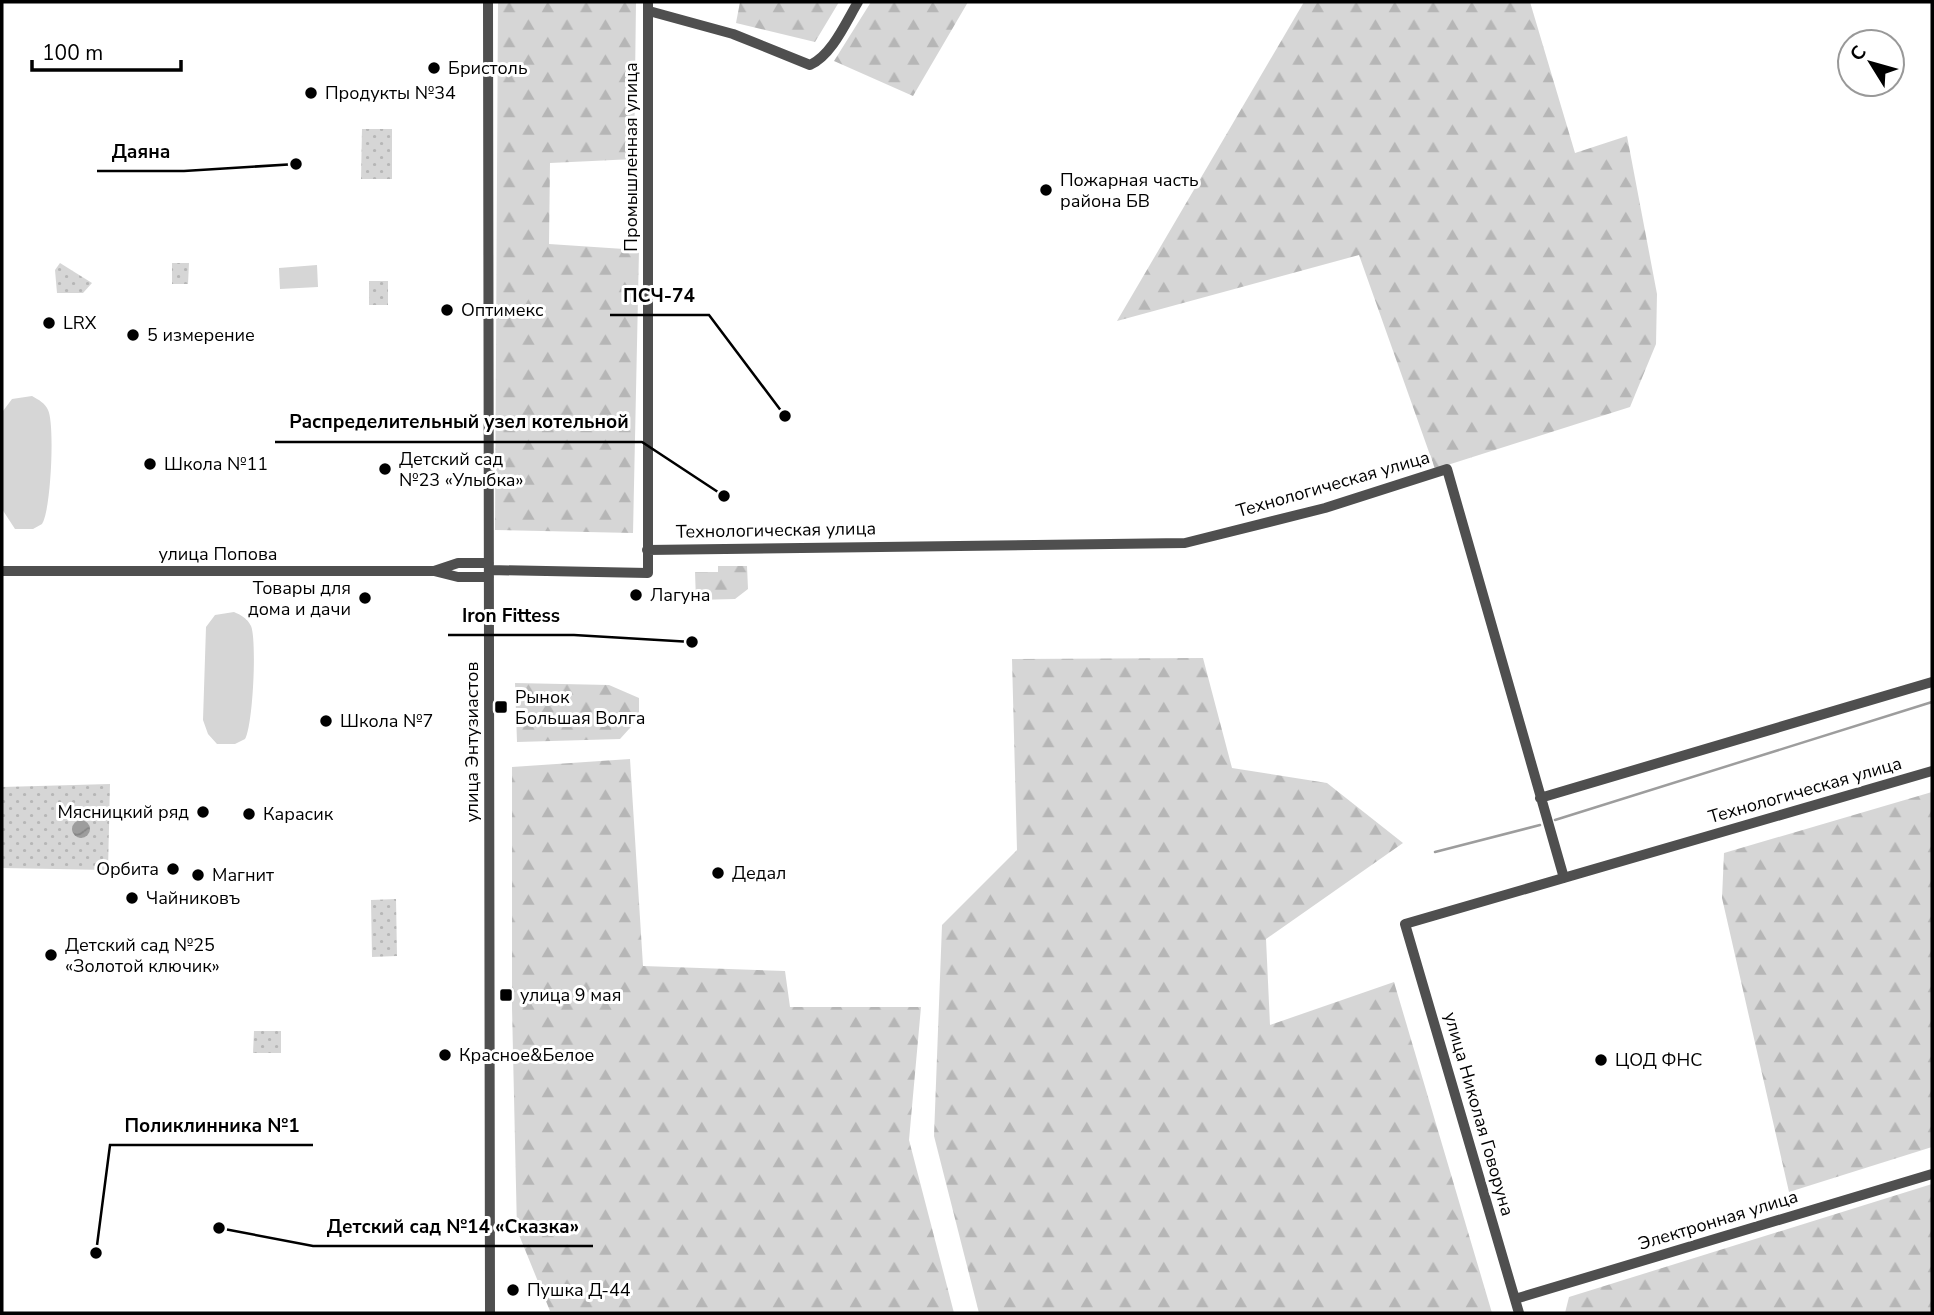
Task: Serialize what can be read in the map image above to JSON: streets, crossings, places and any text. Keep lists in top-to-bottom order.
{
  "streets": {
    "street": [
      "Промышленная улица",
      "Технологическая улица",
      "улица Попова",
      "улица Энтузиастов",
      "улица Николая Говоруна",
      "Электронная улица"
    ]
  },
  "crossings": [
    ["Промышленная улица", "Технологическая улица"],
    ["Промышленная улица", "улица Попова"],
    ["Промышленная улица", "улица Энтузиастов"],
    ["Технологическая улица", "улица Николая Говоруна"],
    ["улица Попова", "улица Энтузиастов"],
    ["улица Николая Говоруна", "Электронная улица"]
  ],
  "places": {
    "other": [
      "Бристоль",
      "Продукты №34",
      "Даяна",
      "Пожарная часть района БВ",
      "Оптимекс",
      "LRX",
      "5 измерение",
      "ПСЧ-74",
      "Школа №11",
      "Детский сад №23 «Улыбка»",
      "Распределительный узел котельной",
      "Лагуна",
      "Товары для дома и дачи",
      "Iron Fittess",
      "Школа №7",
      "Мясницкий ряд",
      "Карасик",
      "Орбита",
      "Дедал",
      "Магнит",
      "Чайниковъ",
      "Детский сад №25 «Золотой ключик»",
      "Красное&Белое",
      "ЦОД ФНС",
      "Детский сад №14 «Сказка»",
      "Поликлинника №1",
      "Пушка Д-44"
    ],
    "transit": ["Рынок Большая Волга", "улица 9 мая"]
  },
  "scale_bar": "100 m",
  "north": "top left"
}
